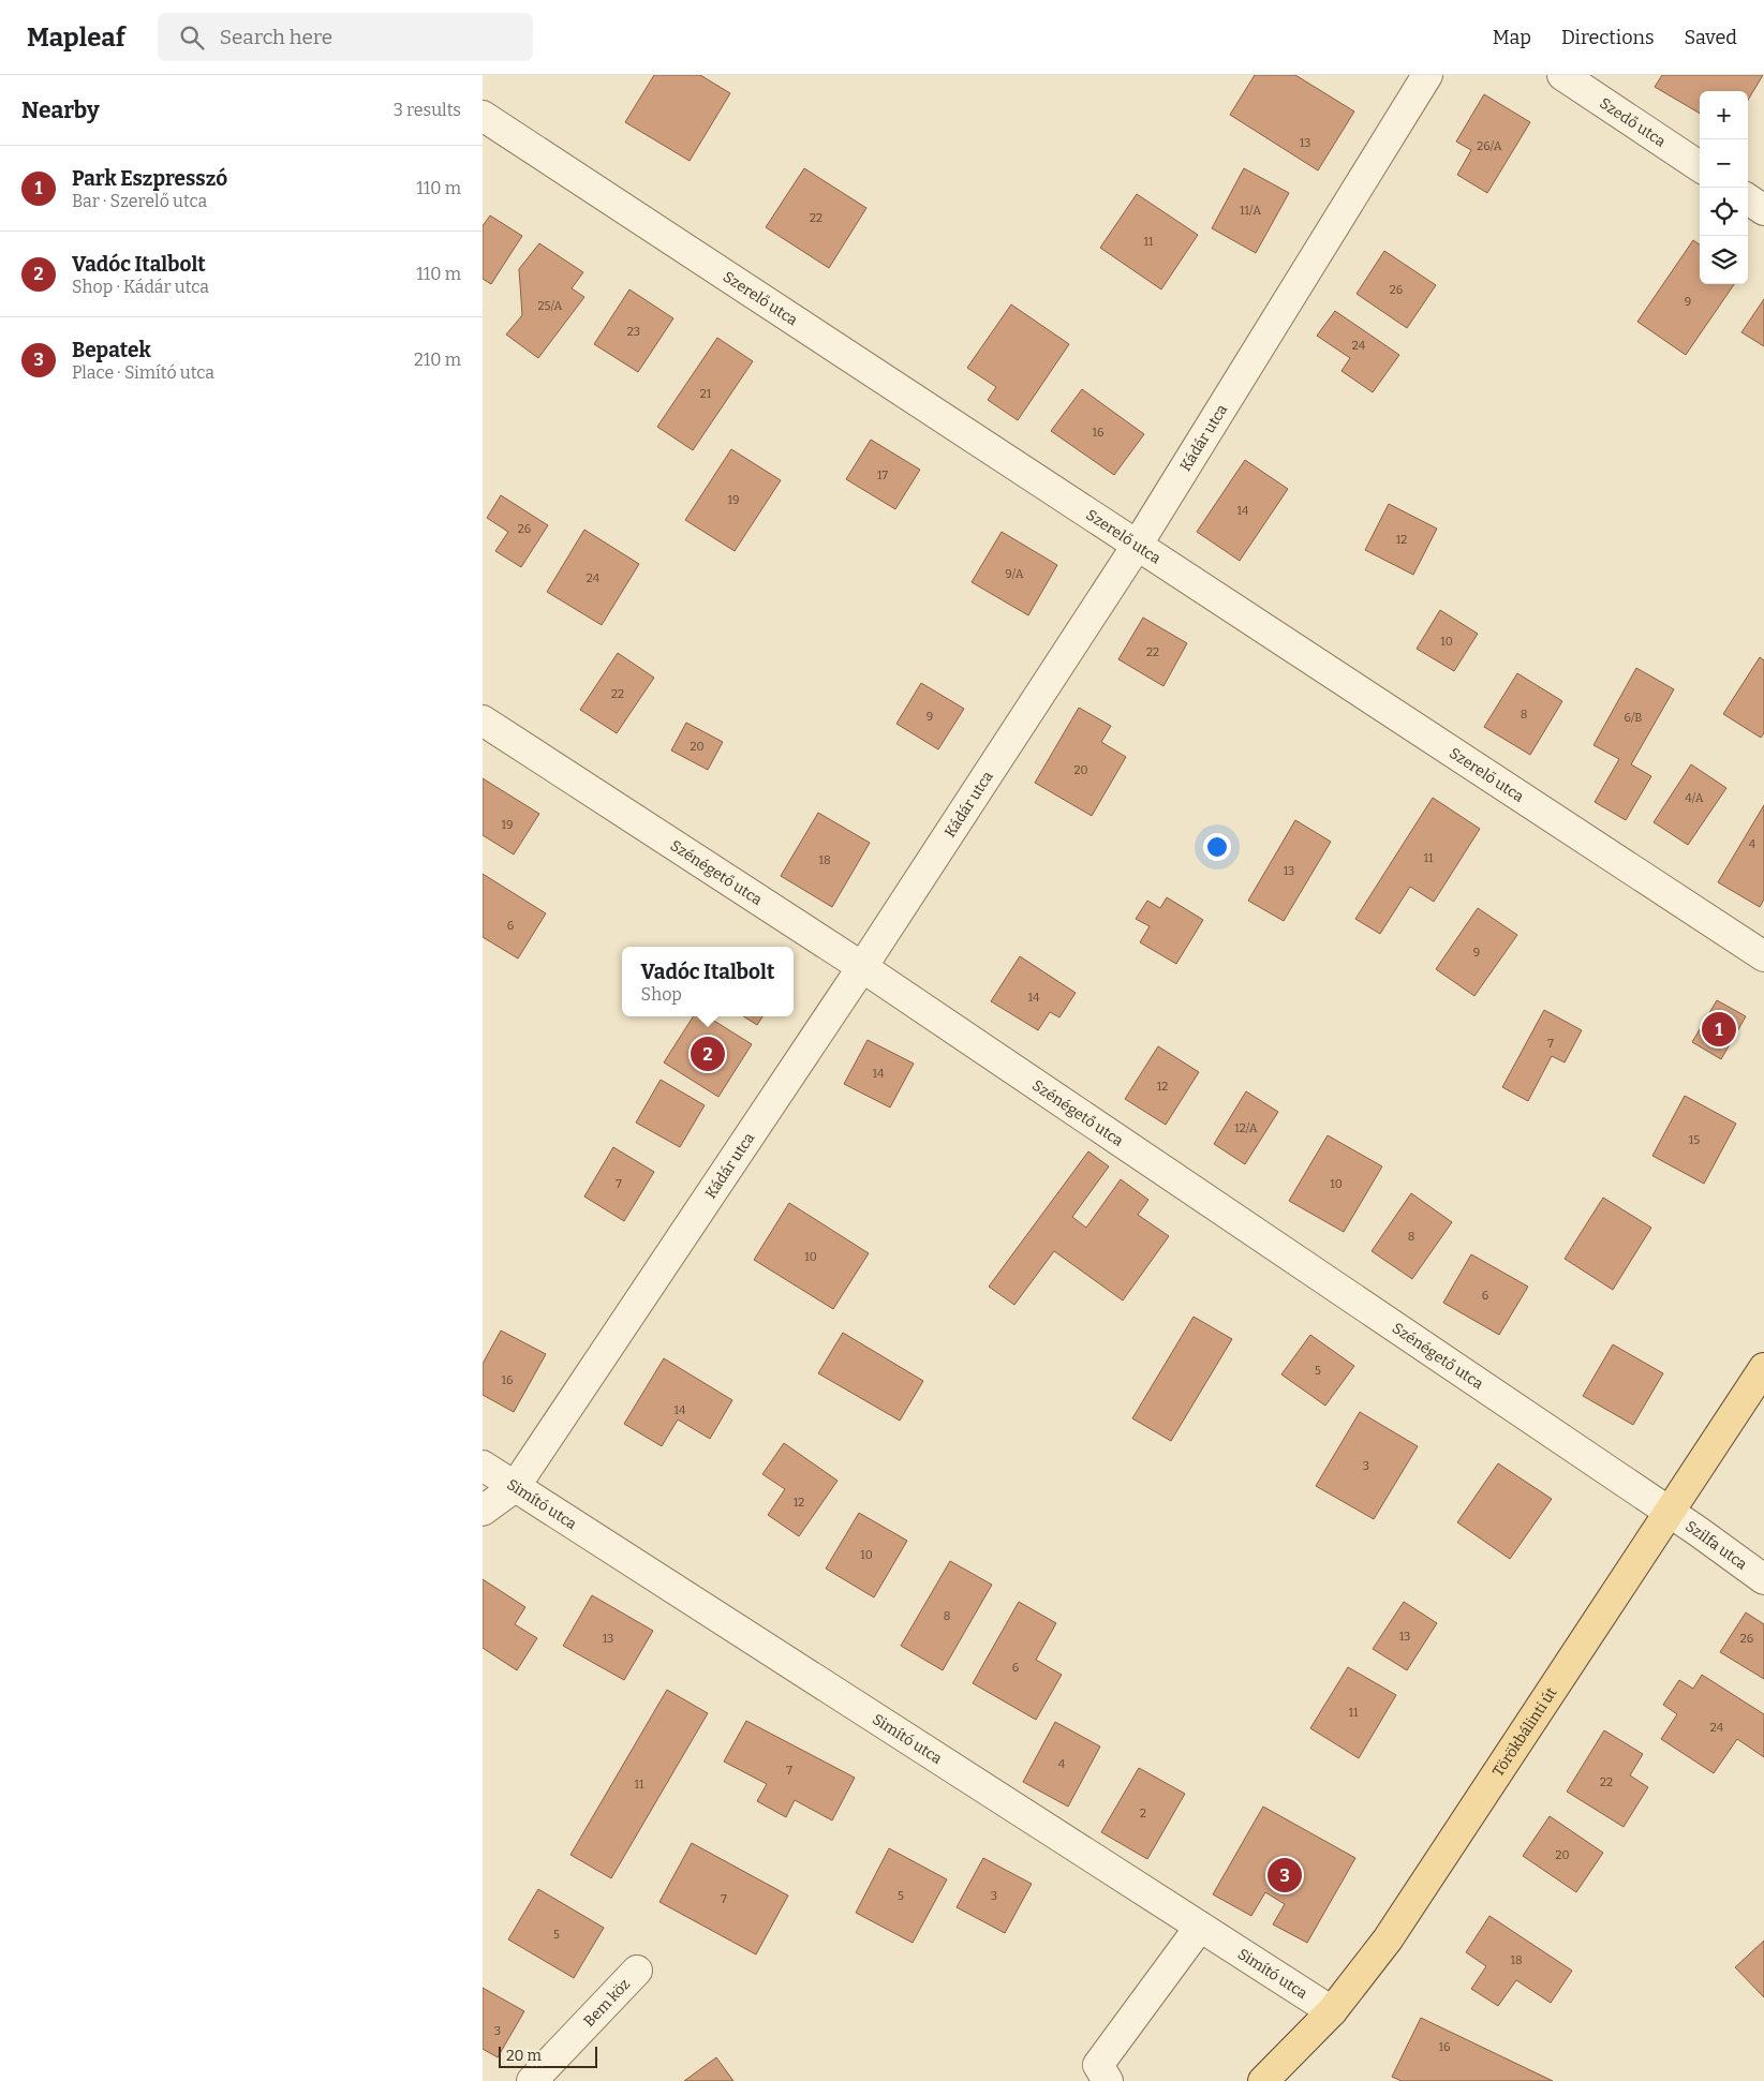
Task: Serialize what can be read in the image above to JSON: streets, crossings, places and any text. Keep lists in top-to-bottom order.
{
  "streets": {
    "main road": ["Törökbálinti út"],
    "street": [
      "Szedő utca",
      "Szerelő utca",
      "Kádár utca",
      "Szénégető utca",
      "Simító utca",
      "Szilfa utca",
      "Bem köz"
    ]
  },
  "crossings": [
    ["Szerelő utca", "Kádár utca"],
    ["Kádár utca", "Szénégető utca"],
    ["Kádár utca", "Simító utca"],
    ["Szénégető utca", "Szilfa utca"],
    ["Szénégető utca", "Törökbálinti út"],
    ["Simító utca", "Törökbálinti út"],
    ["Szilfa utca", "Törökbálinti út"]
  ],
  "house_numbers": [
    "13",
    "26/A",
    "11/A",
    "22",
    "11",
    "26",
    "9",
    "25/A",
    "23",
    "24",
    "21",
    "16",
    "17",
    "19",
    "14",
    "26",
    "12",
    "9/A",
    "24",
    "10",
    "22",
    "22",
    "8",
    "9",
    "6/B",
    "20",
    "20",
    "4/A",
    "19",
    "4",
    "11",
    "18",
    "13",
    "6",
    "9",
    "14",
    "7",
    "14",
    "12",
    "12/A",
    "15",
    "7",
    "10",
    "8",
    "10",
    "6",
    "5",
    "16",
    "14",
    "3",
    "12",
    "10",
    "8",
    "13",
    "13",
    "26",
    "6",
    "11",
    "24",
    "4",
    "7",
    "22",
    "11",
    "2",
    "20",
    "5",
    "3",
    "7",
    "5",
    "18",
    "3",
    "16"
  ],
  "scale_bar": "20 m",
  "page": {
    "header": "Mapleaf",
    "search": "Search here",
    "nav": ["Map", "Directions", "Saved"],
    "heading": ["Nearby", "3 results"],
    "map_buttons": ["+", "−"],
    "list": [
      {
        "mark": "1",
        "name": "Park Eszpresszó",
        "note": "Bar · Szerelő utca",
        "value": "110 m"
      },
      {
        "mark": "2",
        "name": "Vadóc Italbolt",
        "note": "Shop · Kádár utca",
        "value": "110 m"
      },
      {
        "mark": "3",
        "name": "Bepatek",
        "note": "Place · Simító utca",
        "value": "210 m"
      }
    ],
    "popup": ["Vadóc Italbolt", "Shop"],
    "pins": ["1", "2", "3"],
    "scale": "20 m"
  }
}
